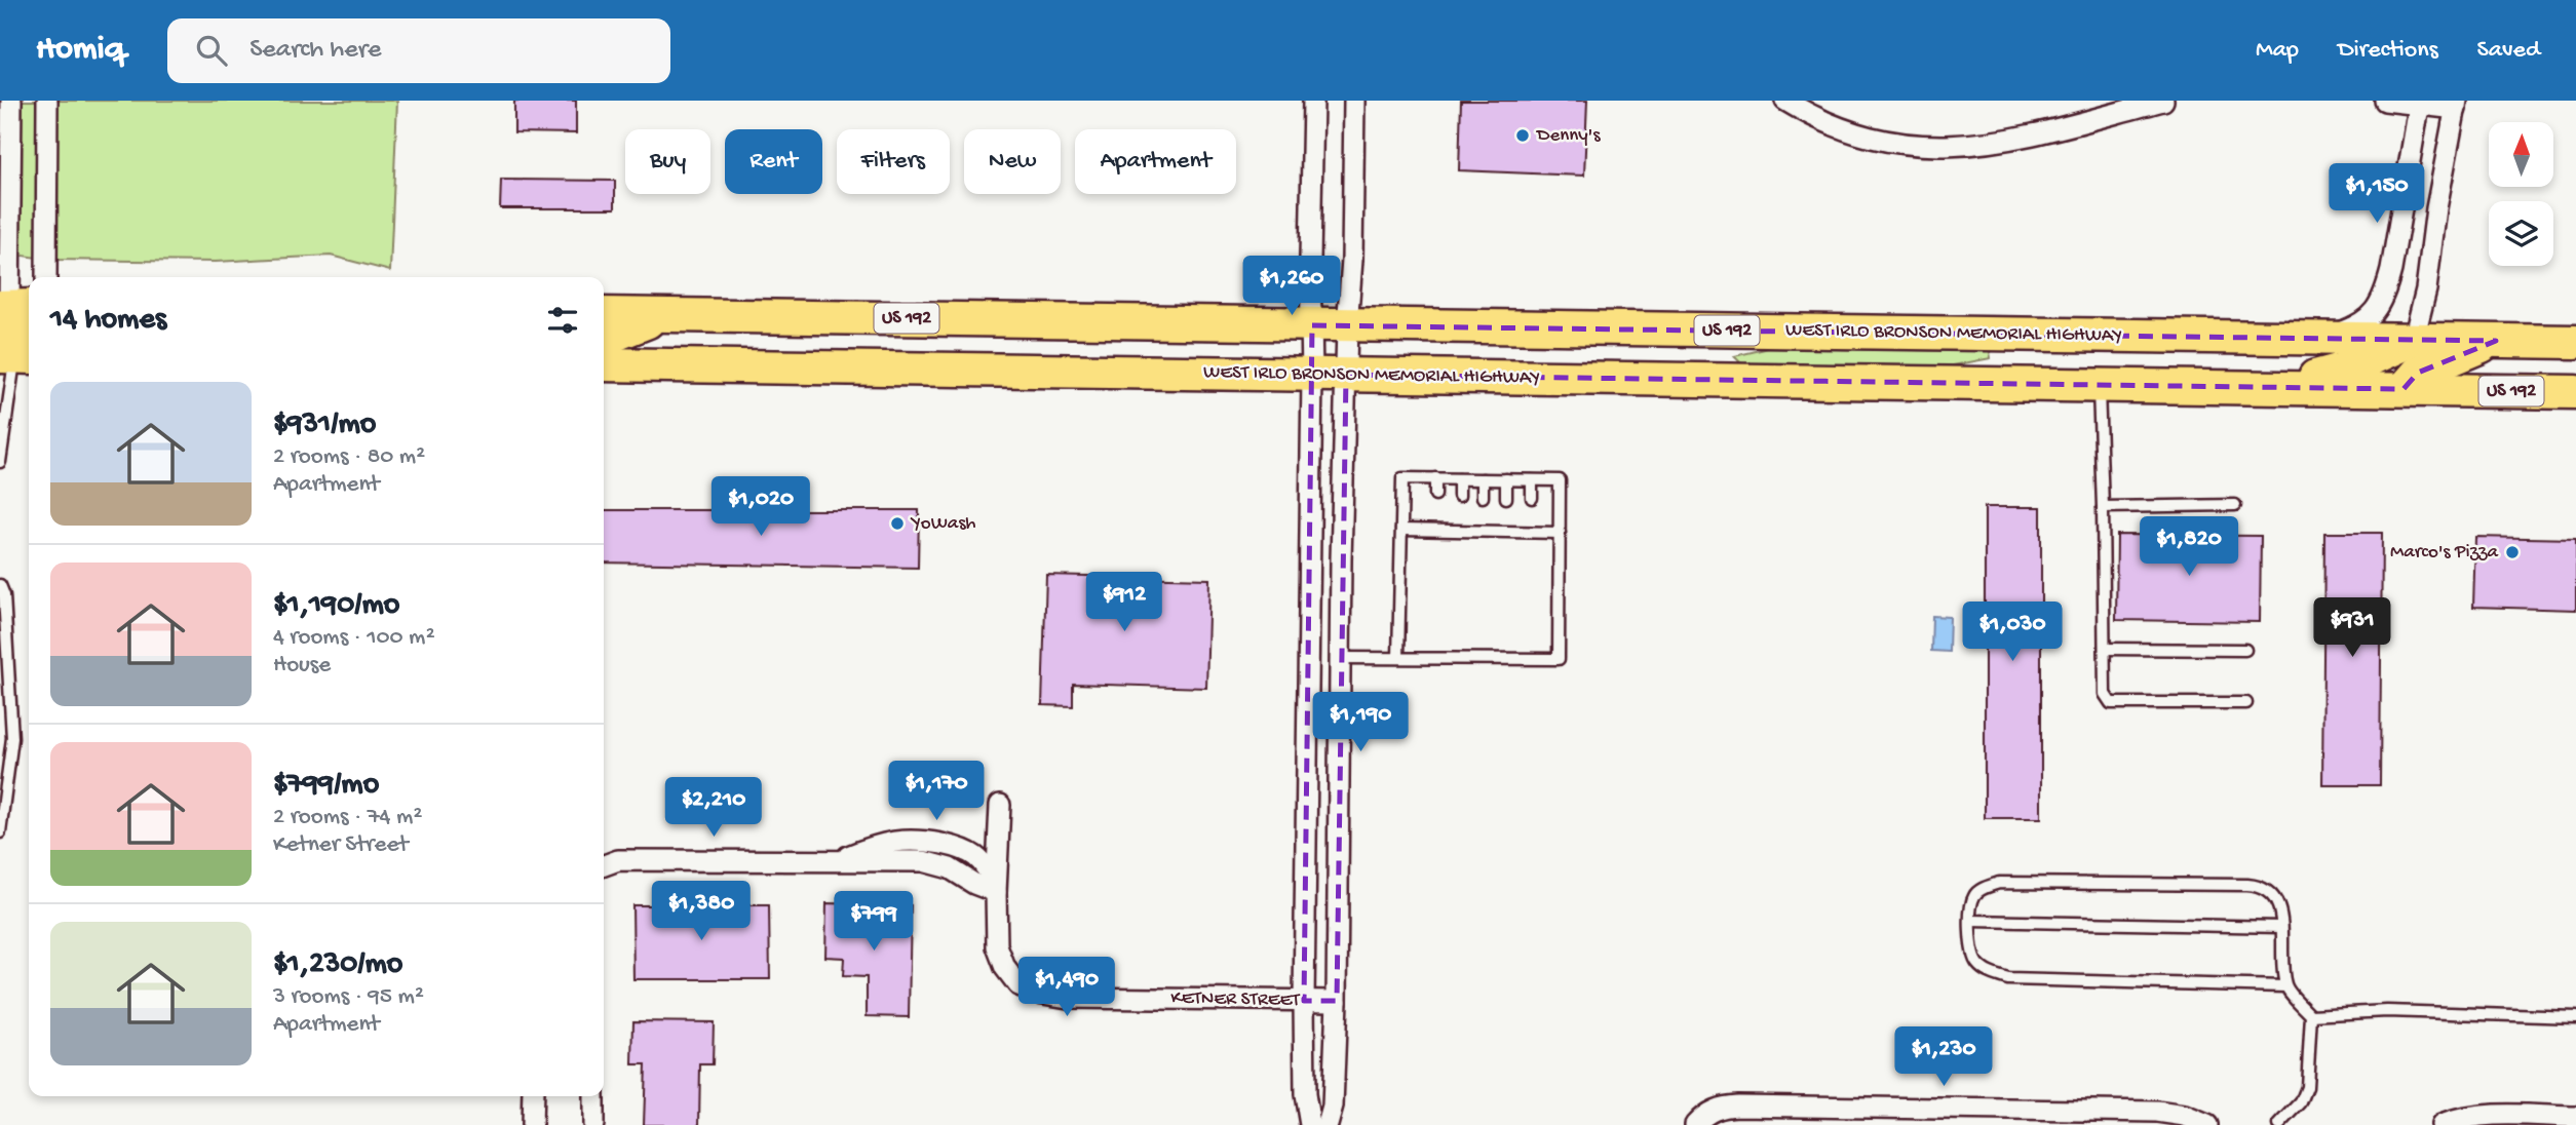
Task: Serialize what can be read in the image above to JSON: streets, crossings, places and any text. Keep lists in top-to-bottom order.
{
  "streets": {
    "highway": ["US 192", "WEST IRLO BRONSON MEMORIAL HIGHWAY"],
    "street": ["KETNER STREET"]
  },
  "places": ["Denny's", "YoWash", "Marco's Pizza"],
  "north": "top",
  "page": {
    "header": "Homiq",
    "search": "Search here",
    "nav": ["Map", "Directions", "Saved"],
    "chip": [
      "Buy",
      "Rent",
      "Filters",
      "New",
      "Apartment"
    ],
    "price": [
      "$1,150",
      "$1,260",
      "$1,020",
      "$1,820",
      "$912",
      "$931",
      "$1,030",
      "$1,190",
      "$1,170",
      "$2,210",
      "$1,380",
      "$799",
      "$1,490",
      "$1,230"
    ],
    "heading": "14 homes",
    "list": [
      {
        "name": "$931/mo",
        "note": "2 rooms · 80 m² · Apartment"
      },
      {
        "name": "$1,190/mo",
        "note": "4 rooms · 100 m² · House"
      },
      {
        "name": "$799/mo",
        "note": "2 rooms · 74 m² · Ketner Street"
      },
      {
        "name": "$1,230/mo",
        "note": "3 rooms · 95 m² · Apartment"
      }
    ]
  }
}
